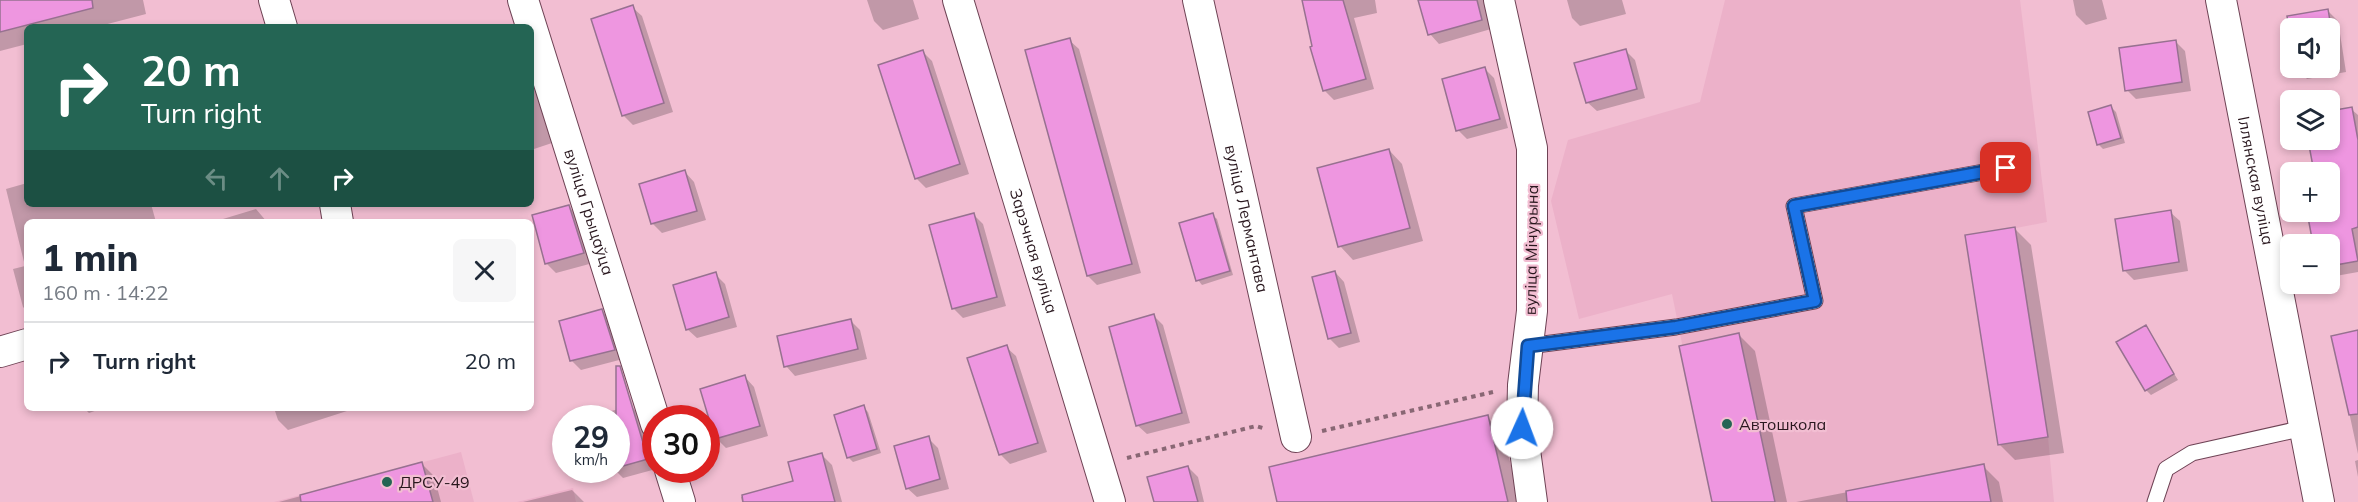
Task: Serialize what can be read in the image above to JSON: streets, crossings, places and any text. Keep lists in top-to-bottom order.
{
  "streets": {
    "street": [
      "Іллянская вуліца",
      "вуліца Грыцаўца",
      "вуліца Лермантава",
      "вуліца Мічурына",
      "Зарэчная вуліца"
    ]
  },
  "places": ["Автошкола", "ДРСУ-49"],
  "page": {
    "map_buttons": ["+", "−"],
    "turn": ["20 m", "Turn right"],
    "heading": ["1 min", "160 m · 14:22"],
    "list": [
      {
        "name": "Turn right",
        "value": "20 m"
      }
    ],
    "speed": "29 km/h",
    "limit": "30"
  }
}
